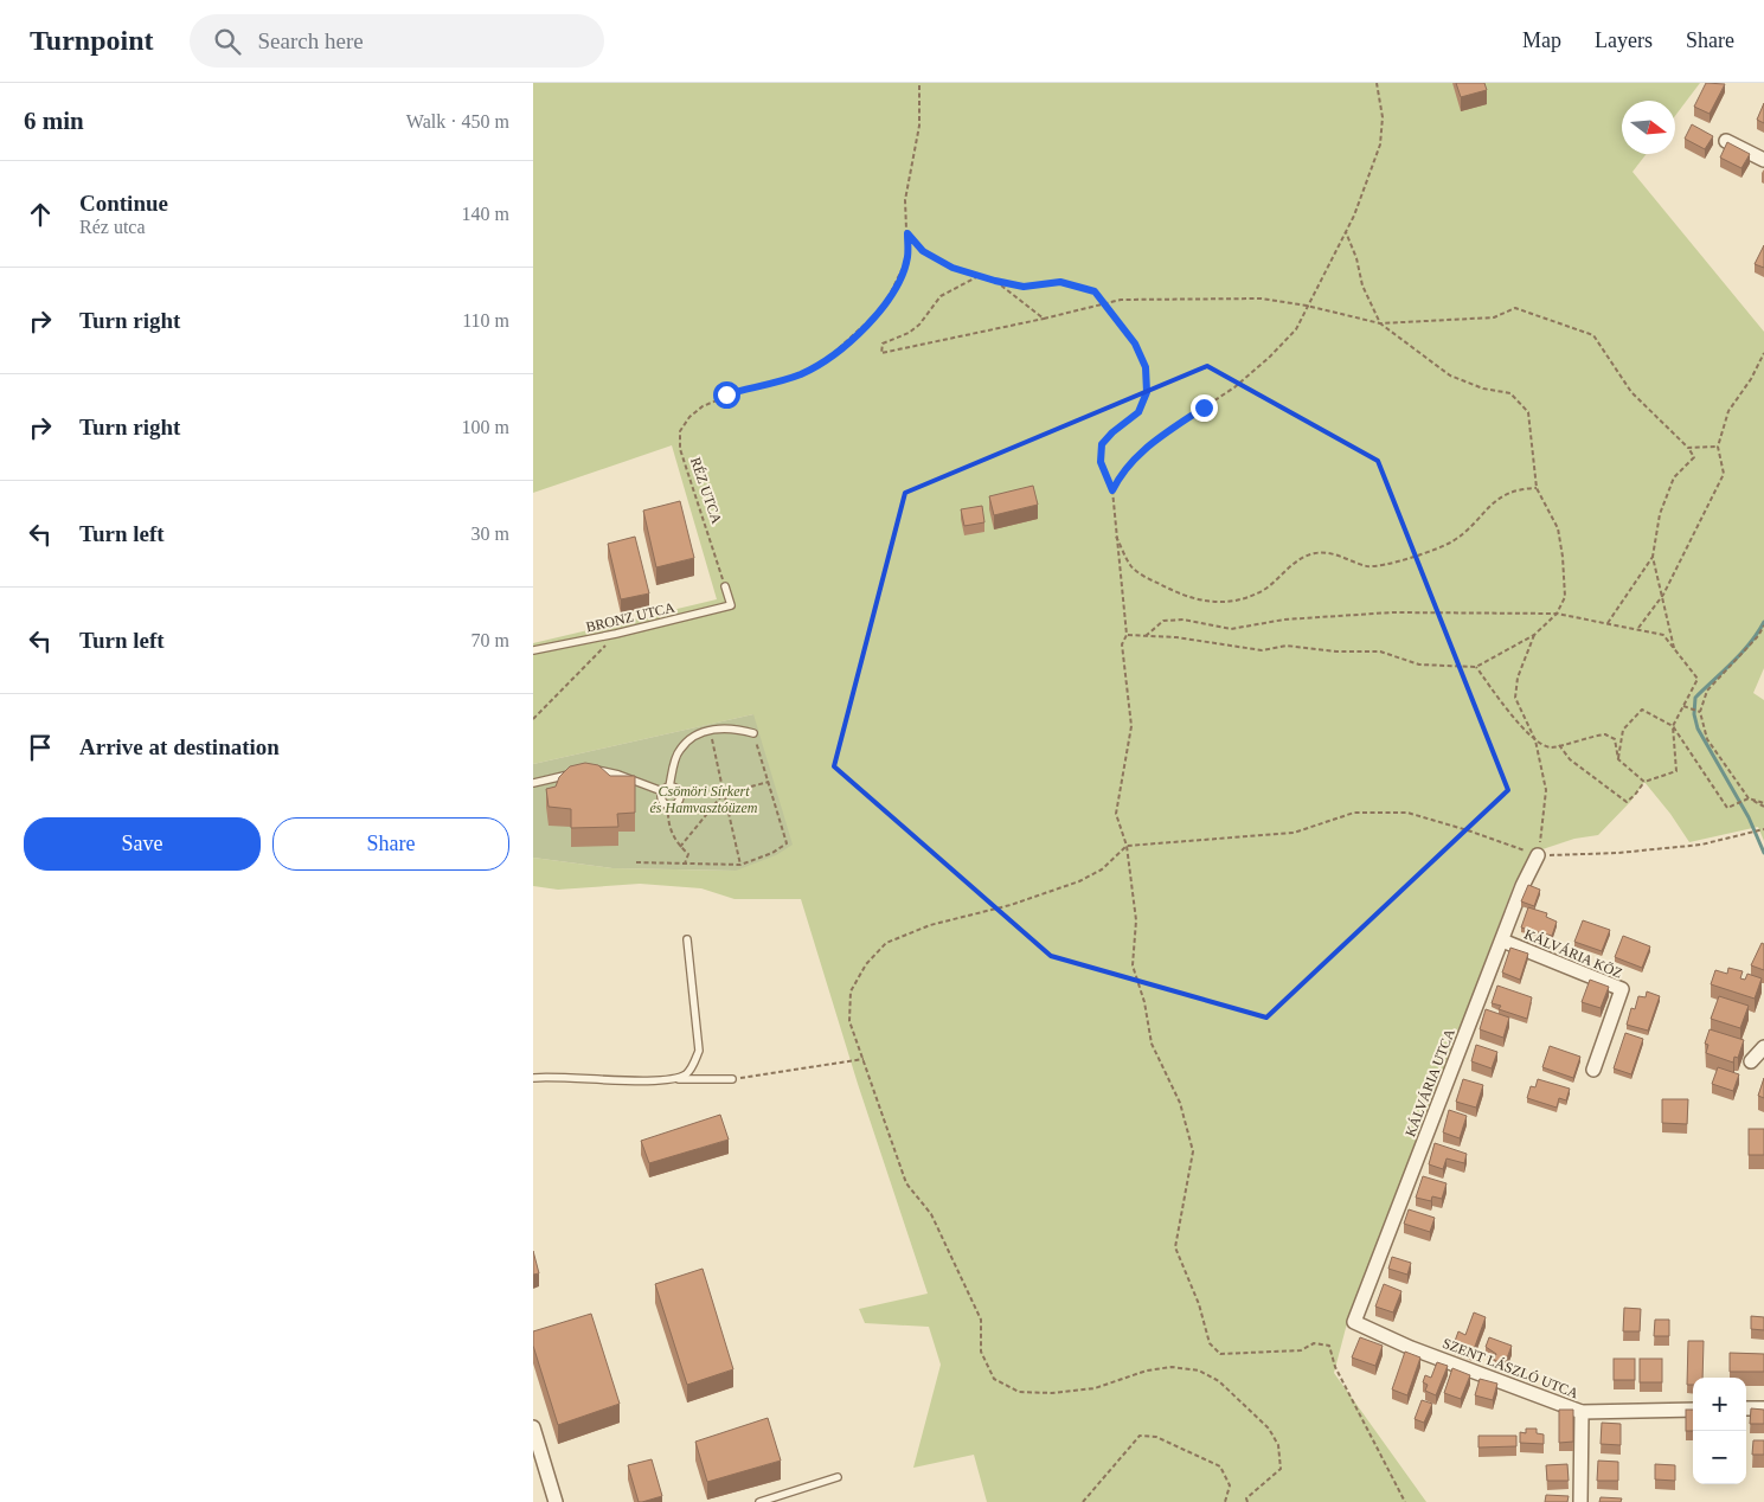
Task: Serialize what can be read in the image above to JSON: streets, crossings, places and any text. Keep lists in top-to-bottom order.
{
  "streets": {
    "street": ["KÁLVÁRIA KÖZ", "KÁLVÁRIA UTCA", "SZENT LÁSZLÓ UTCA"],
    "lane": ["BRONZ UTCA"],
    "path": ["RÉZ UTCA"]
  },
  "crossings": [
    ["RÉZ UTCA", "BRONZ UTCA"],
    ["KÁLVÁRIA KÖZ", "KÁLVÁRIA UTCA"],
    ["KÁLVÁRIA UTCA", "SZENT LÁSZLÓ UTCA"]
  ],
  "parks": ["Csömöri Sírkert és Hamvasztóüzem"],
  "north": "right",
  "page": {
    "header": "Turnpoint",
    "search": "Search here",
    "nav": ["Map", "Layers", "Share"],
    "heading": ["6 min", "Walk · 450 m"],
    "list": [
      ["Continue", "Réz utca", "140 m"],
      ["Turn right", "110 m"],
      ["Turn right", "100 m"],
      ["Turn left", "30 m"],
      ["Turn left", "70 m"],
      "Arrive at destination"
    ],
    "buttons": ["Save", "Share"],
    "map_buttons": ["+", "−"]
  }
}
